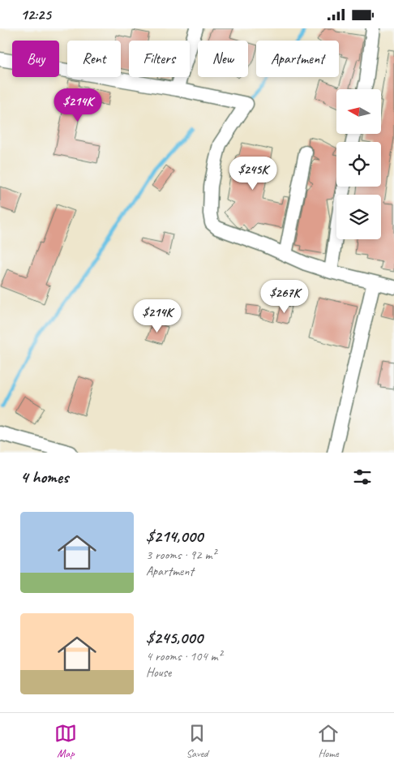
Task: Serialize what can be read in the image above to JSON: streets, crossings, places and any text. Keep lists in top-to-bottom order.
{
  "north": "left",
  "page": {
    "status": "12:25",
    "chip": [
      "Buy",
      "Rent",
      "Filters",
      "New",
      "Apartment"
    ],
    "price": [
      "$214K",
      "$245K",
      "$267K",
      "$214K"
    ],
    "heading": "4 homes",
    "list": [
      {
        "name": "$214,000",
        "note": "3 rooms · 92 m² · Apartment"
      },
      {
        "name": "$245,000",
        "note": "4 rooms · 104 m² · House"
      }
    ],
    "tabs": ["Map", "Saved", "Home"]
  }
}
